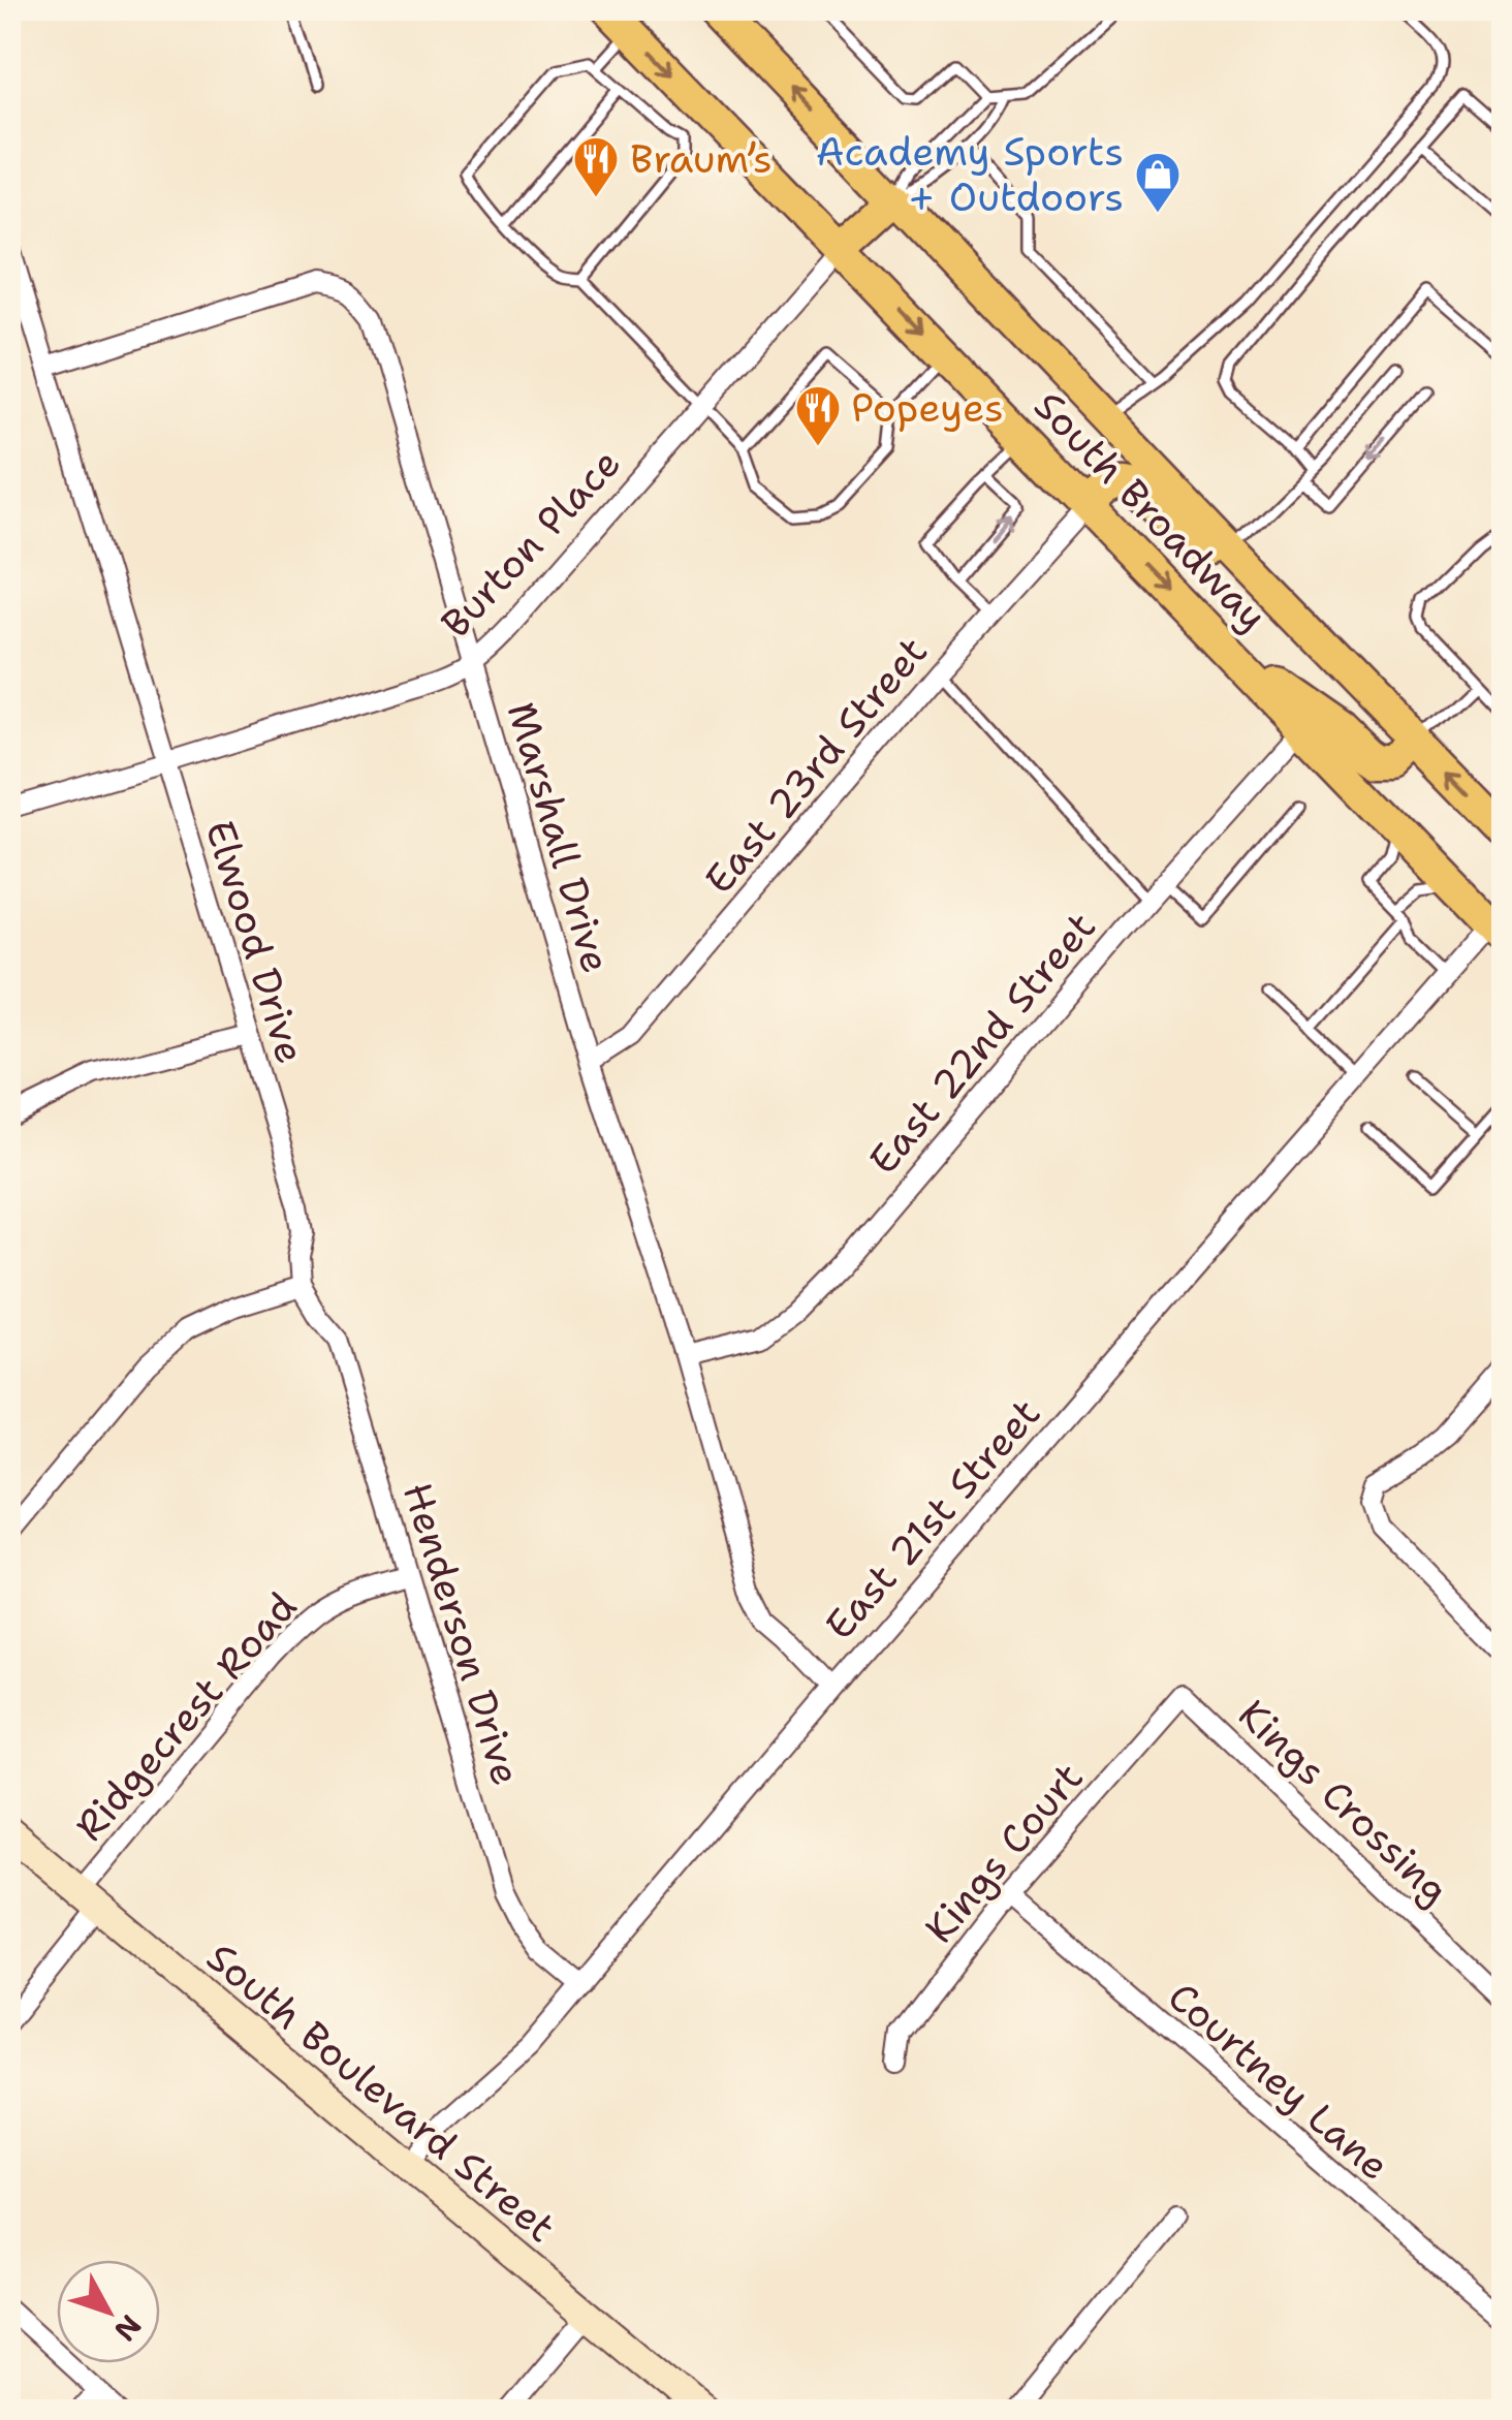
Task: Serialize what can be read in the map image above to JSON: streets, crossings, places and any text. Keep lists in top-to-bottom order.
{
  "streets": {
    "main road": ["South Broadway", "South Boulevard Street"],
    "street": [
      "Burton Place",
      "East 23rd Street",
      "Marshall Drive",
      "Elwood Drive",
      "East 22nd Street",
      "East 21st Street",
      "Henderson Drive",
      "Ridgecrest Road",
      "Kings Crossing",
      "Kings Court",
      "Courtney Lane"
    ]
  },
  "crossings": [
    ["South Broadway", "Burton Place"],
    ["South Broadway", "East 23rd Street"],
    ["South Broadway", "East 22nd Street"],
    ["South Broadway", "East 21st Street"],
    ["Burton Place", "Marshall Drive"],
    ["Burton Place", "Elwood Drive"],
    ["East 23rd Street", "Marshall Drive"],
    ["Marshall Drive", "Elwood Drive"],
    ["Marshall Drive", "East 22nd Street"],
    ["Marshall Drive", "East 21st Street"],
    ["Elwood Drive", "Henderson Drive"],
    ["East 21st Street", "Henderson Drive"],
    ["East 21st Street", "South Boulevard Street"],
    ["Henderson Drive", "Ridgecrest Road"],
    ["Ridgecrest Road", "South Boulevard Street"],
    ["Kings Crossing", "Kings Court"],
    ["Kings Court", "Courtney Lane"]
  ],
  "places": {
    "restaurant": ["Braum’s", "Popeyes"],
    "shop": ["Academy Sports + Outdoors"]
  },
  "north": "bottom right"
}
